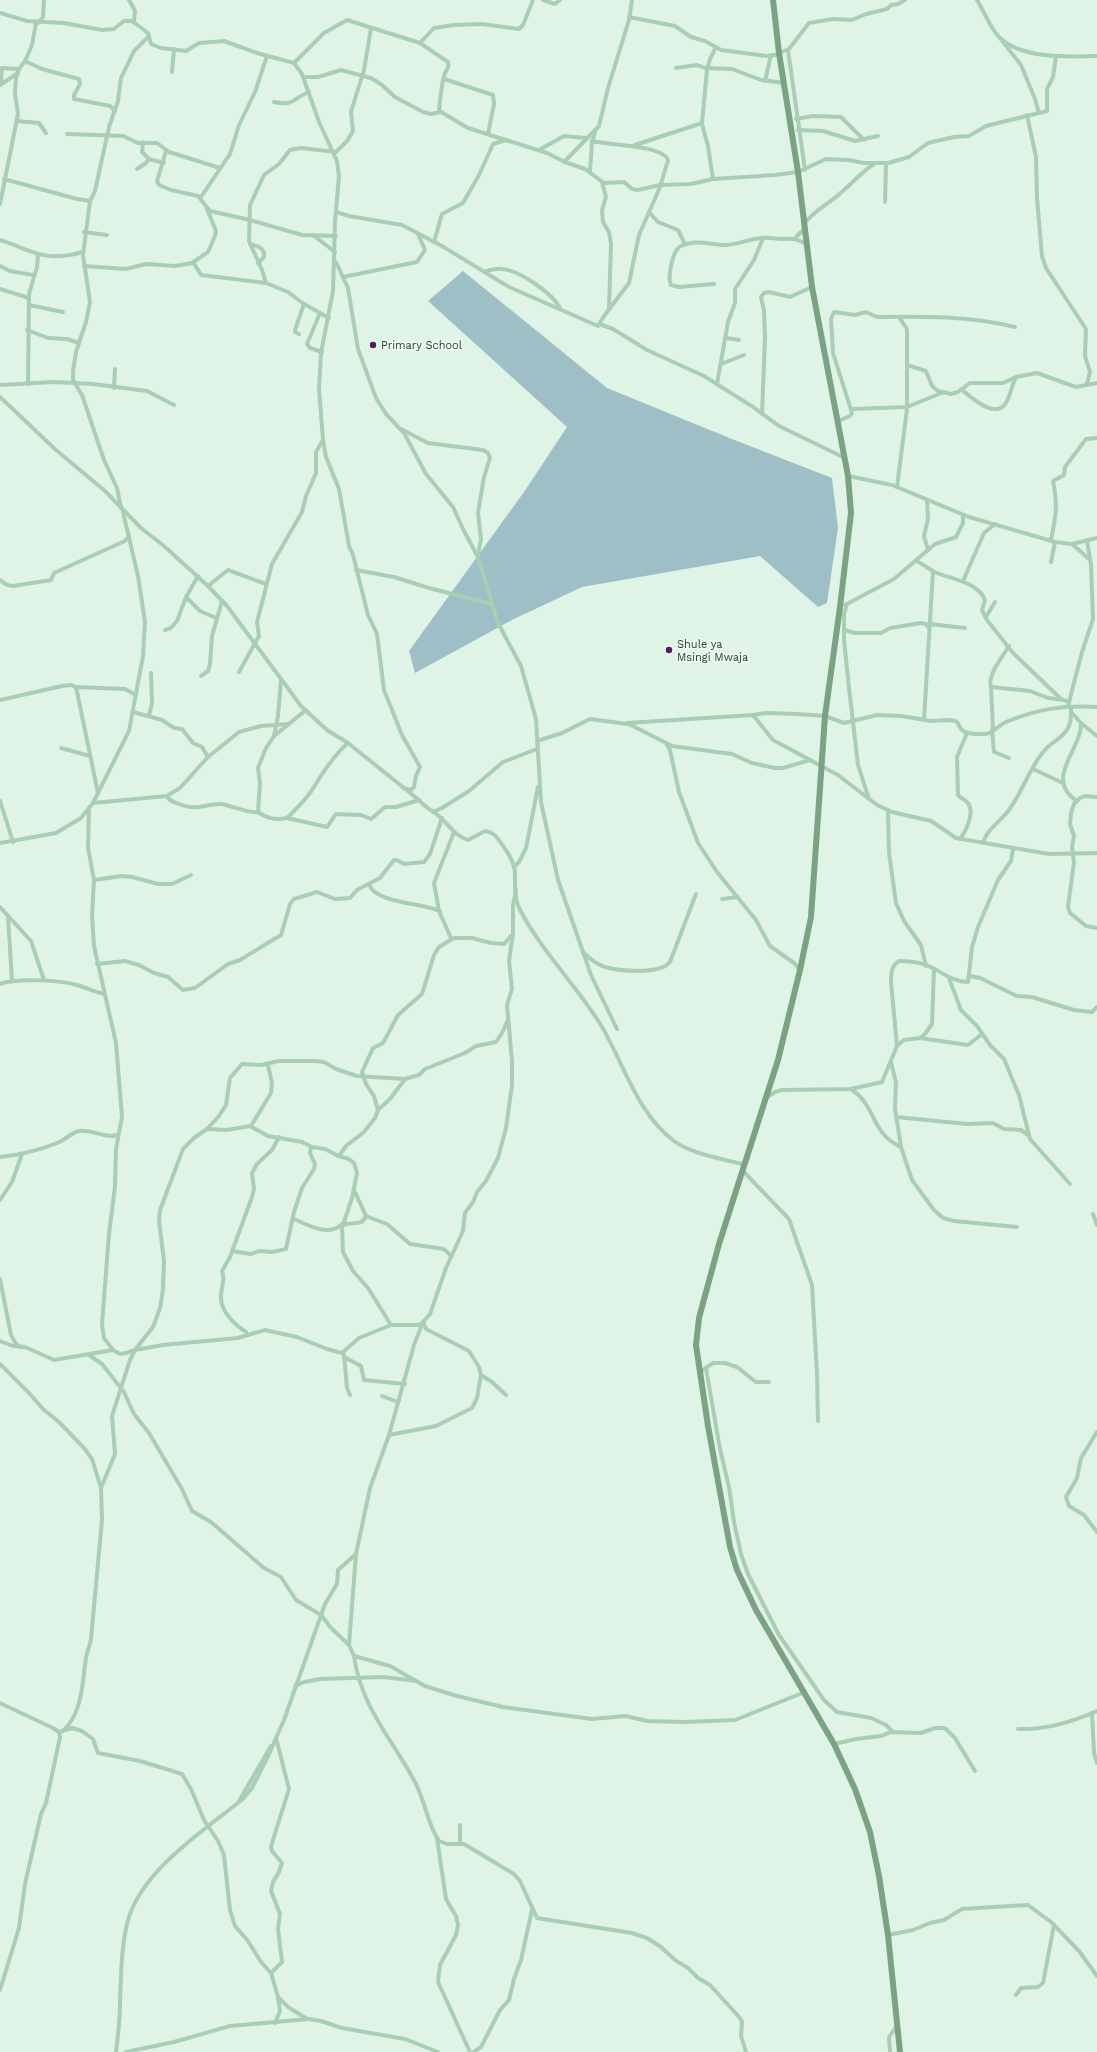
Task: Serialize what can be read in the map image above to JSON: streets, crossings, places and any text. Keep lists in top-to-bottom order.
{
  "places": ["Primary School", "Shule ya Msingi Mwaja"]
}
